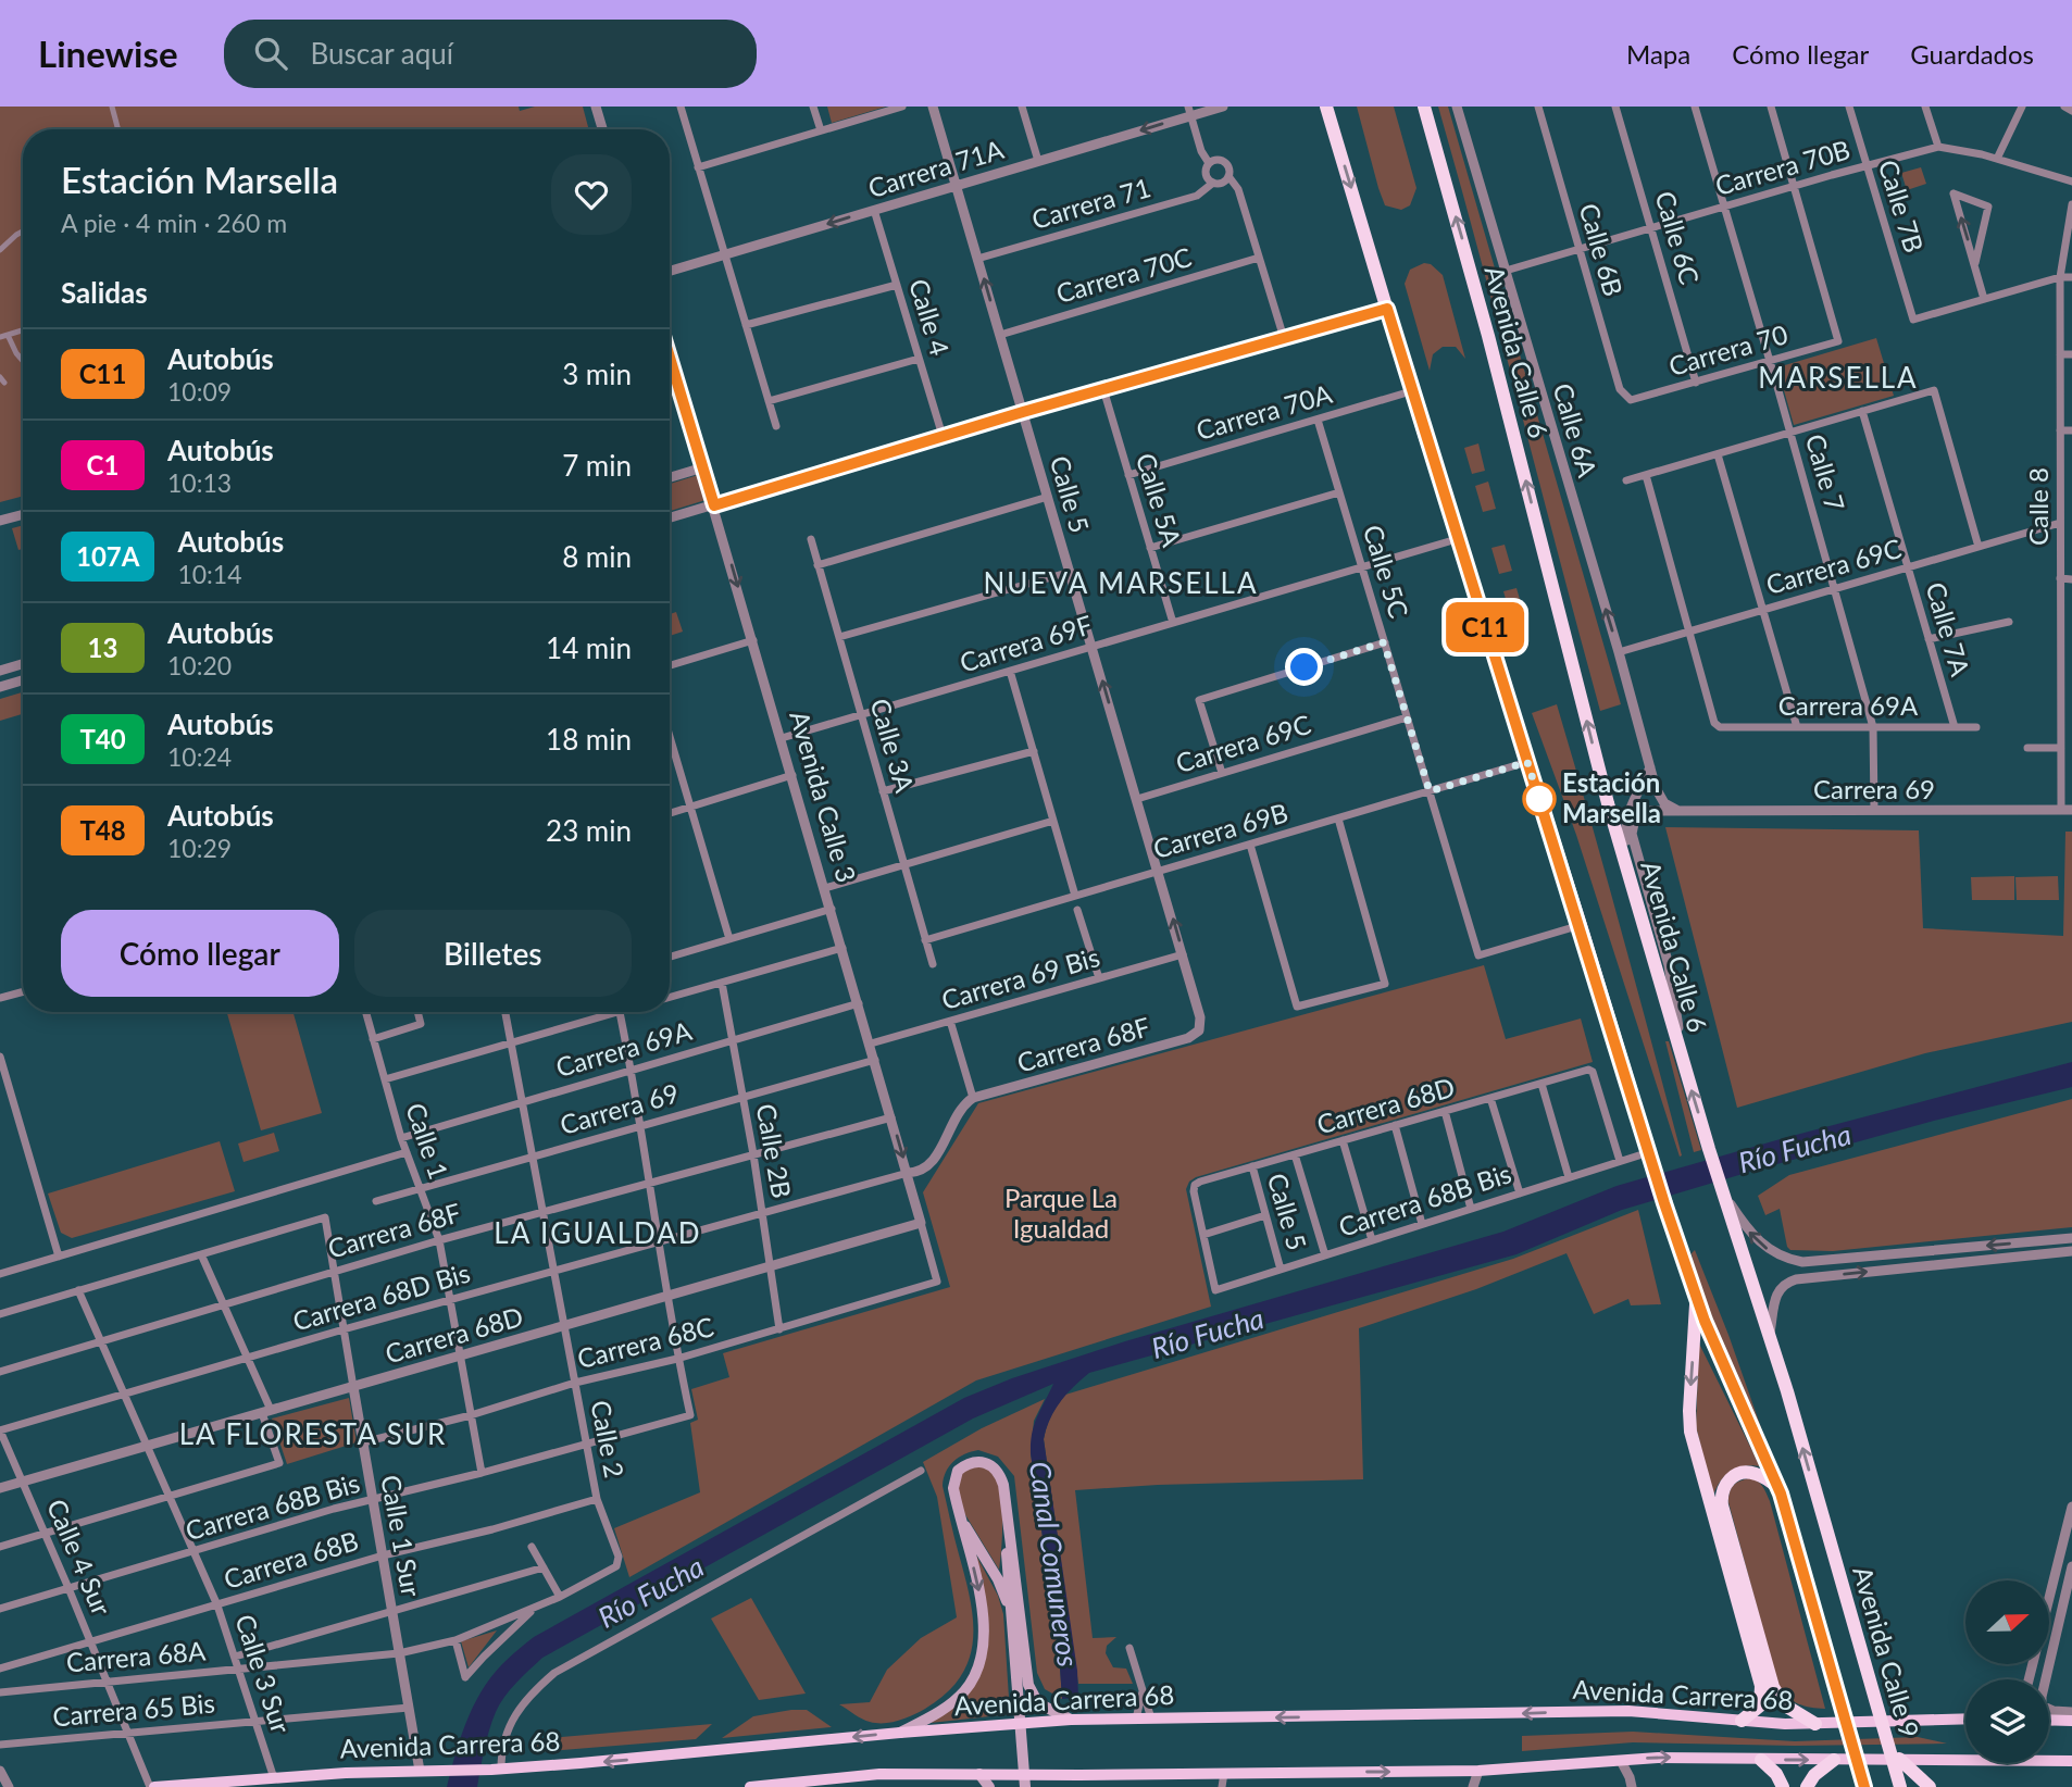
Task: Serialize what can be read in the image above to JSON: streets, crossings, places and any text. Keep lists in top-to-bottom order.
{
  "streets": {
    "highway": ["Avenida Calle 6", "Avenida Calle 9"],
    "main road": ["Avenida Carrera 68"],
    "street": [
      "Carrera 70B",
      "Carrera 71A",
      "Carrera 71",
      "Calle 7B",
      "Calle 6C",
      "Calle 6B",
      "Carrera 70C",
      "Calle 4",
      "Carrera 70",
      "Carrera 70A",
      "Calle 6A",
      "Calle 7",
      "Calle 5",
      "Calle 5A",
      "Calle 8",
      "Carrera 69C",
      "Calle 5C",
      "Calle 7A",
      "Carrera 69F",
      "Carrera 69A",
      "Calle 3A",
      "Carrera 69",
      "Avenida Calle 3",
      "Carrera 69B",
      "Carrera 69 Bis",
      "Carrera 68F",
      "Carrera 68D",
      "Calle 1",
      "Calle 2B",
      "Carrera 68B Bis",
      "Carrera 68D Bis",
      "Carrera 68C",
      "Calle 2",
      "Calle 1 Sur",
      "Calle 4 Sur",
      "Carrera 68B",
      "Carrera 68A",
      "Calle 3 Sur",
      "Carrera 65 Bis"
    ]
  },
  "crossings": [
    ["Carrera 70B", "Calle 7B"],
    ["Carrera 70B", "Calle 6C"],
    ["Carrera 70B", "Calle 6B"],
    ["Carrera 70B", "Carrera 70"],
    ["Carrera 70B", "Calle 6A"],
    ["Carrera 70B", "Calle 7"],
    ["Carrera 71A", "Calle 4"],
    ["Carrera 71A", "Calle 5"],
    ["Carrera 71", "Calle 5"],
    ["Calle 6C", "Carrera 70"],
    ["Calle 6B", "Carrera 70"],
    ["Carrera 70C", "Calle 5"],
    ["Carrera 70", "Calle 7"],
    ["Avenida Calle 6", "Carrera 69"],
    ["Avenida Calle 6", "Avenida Calle 9"],
    ["Carrera 70A", "Calle 5A"],
    ["Carrera 70A", "Calle 5C"],
    ["Calle 6A", "Carrera 69C"],
    ["Calle 7", "Carrera 69C"],
    ["Calle 7", "Carrera 69A"],
    ["Calle 7", "Carrera 69"],
    ["Calle 5", "Carrera 69C"],
    ["Calle 5", "Carrera 69F"],
    ["Calle 5", "Carrera 69B"],
    ["Calle 5", "Carrera 69 Bis"],
    ["Calle 5", "Carrera 68F"],
    ["Calle 5", "Carrera 68D"],
    ["Calle 5", "Carrera 68B Bis"],
    ["Calle 5A", "Carrera 69F"],
    ["Calle 8", "Carrera 69C"],
    ["Calle 8", "Carrera 69"],
    ["Carrera 69C", "Calle 5C"],
    ["Carrera 69C", "Calle 7A"],
    ["Carrera 69C", "Carrera 69A"],
    ["Calle 5C", "Carrera 69F"],
    ["Calle 5C", "Carrera 69B"],
    ["Calle 7A", "Carrera 69A"],
    ["Carrera 69F", "Calle 3A"],
    ["Carrera 69F", "Avenida Calle 3"],
    ["Carrera 69A", "Avenida Calle 3"],
    ["Carrera 69A", "Calle 1"],
    ["Carrera 69A", "Calle 2B"],
    ["Carrera 69A", "Calle 2"],
    ["Calle 3A", "Carrera 69B"],
    ["Carrera 69", "Avenida Calle 3"],
    ["Carrera 69", "Calle 1"],
    ["Carrera 69", "Calle 2B"],
    ["Carrera 69", "Calle 2"],
    ["Avenida Calle 3", "Carrera 69 Bis"],
    ["Avenida Calle 3", "Carrera 68F"],
    ["Avenida Calle 3", "Carrera 68D"],
    ["Avenida Calle 3", "Carrera 68D Bis"],
    ["Avenida Calle 3", "Carrera 68C"],
    ["Carrera 68F", "Calle 1"],
    ["Carrera 68F", "Calle 2B"],
    ["Carrera 68F", "Calle 2"],
    ["Carrera 68F", "Calle 1 Sur"],
    ["Carrera 68F", "Calle 3 Sur"],
    ["Carrera 68D", "Calle 1"],
    ["Carrera 68D", "Calle 2B"],
    ["Carrera 68D", "Carrera 68B Bis"],
    ["Carrera 68D", "Calle 2"],
    ["Carrera 68D", "Calle 1 Sur"],
    ["Carrera 68D", "Calle 4 Sur"],
    ["Carrera 68D", "Calle 3 Sur"],
    ["Calle 1", "Carrera 68B Bis"],
    ["Calle 1", "Carrera 68D Bis"],
    ["Calle 1", "Carrera 68C"],
    ["Calle 2B", "Carrera 68D Bis"],
    ["Calle 2B", "Carrera 68C"],
    ["Carrera 68B Bis", "Carrera 68C"],
    ["Carrera 68B Bis", "Calle 2"],
    ["Carrera 68B Bis", "Calle 1 Sur"],
    ["Carrera 68B Bis", "Calle 4 Sur"],
    ["Carrera 68B Bis", "Calle 3 Sur"],
    ["Carrera 68D Bis", "Calle 2"],
    ["Carrera 68D Bis", "Calle 1 Sur"],
    ["Carrera 68D Bis", "Calle 4 Sur"],
    ["Carrera 68D Bis", "Calle 3 Sur"],
    ["Carrera 68C", "Calle 2"],
    ["Carrera 68C", "Calle 1 Sur"],
    ["Calle 2", "Carrera 68B"],
    ["Calle 1 Sur", "Carrera 68B"],
    ["Calle 1 Sur", "Carrera 68A"],
    ["Calle 1 Sur", "Avenida Carrera 68"],
    ["Calle 1 Sur", "Carrera 65 Bis"],
    ["Calle 4 Sur", "Carrera 68B"],
    ["Calle 4 Sur", "Carrera 68A"],
    ["Calle 4 Sur", "Avenida Carrera 68"],
    ["Calle 4 Sur", "Carrera 65 Bis"],
    ["Carrera 68B", "Calle 3 Sur"],
    ["Carrera 68A", "Calle 3 Sur"],
    ["Calle 3 Sur", "Avenida Carrera 68"],
    ["Calle 3 Sur", "Carrera 65 Bis"]
  ],
  "districts": [
    "MARSELLA",
    "NUEVA MARSELLA",
    "LA IGUALDAD",
    "LA FLORESTA SUR"
  ],
  "water": ["Río Fucha", "Canal Comuneros"],
  "parks": ["Parque La Igualdad"],
  "places": ["Estación Marsella"],
  "lines": ["bus line C11"],
  "north": "right",
  "page": {
    "header": "Linewise",
    "search": "Buscar aquí",
    "nav": ["Mapa", "Cómo llegar", "Guardados"],
    "on_map": "C11",
    "heading": [
      ["Estación Marsella", "A pie · 4 min · 260 m"],
      "Salidas"
    ],
    "list": [
      {
        "mark": "C11",
        "name": "Autobús",
        "note": "10:09",
        "value": "3 min"
      },
      {
        "mark": "C1",
        "name": "Autobús",
        "note": "10:13",
        "value": "7 min"
      },
      {
        "mark": "107A",
        "name": "Autobús",
        "note": "10:14",
        "value": "8 min"
      },
      {
        "mark": "13",
        "name": "Autobús",
        "note": "10:20",
        "value": "14 min"
      },
      {
        "mark": "T40",
        "name": "Autobús",
        "note": "10:24",
        "value": "18 min"
      },
      {
        "mark": "T48",
        "name": "Autobús",
        "note": "10:29",
        "value": "23 min"
      }
    ],
    "buttons": ["Cómo llegar", "Billetes"]
  }
}
